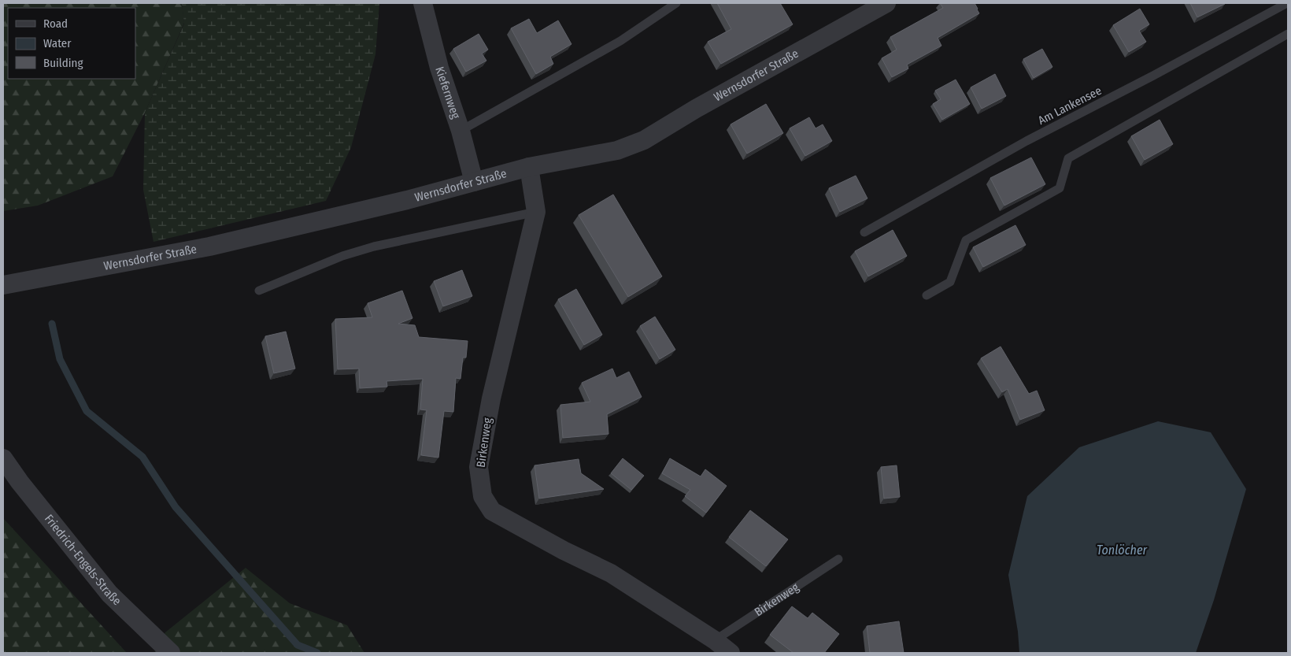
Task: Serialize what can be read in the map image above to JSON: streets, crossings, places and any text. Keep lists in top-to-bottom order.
{
  "streets": {
    "street": [
      "Wernsdorfer Straße",
      "Kiefernweg",
      "Birkenweg",
      "Friedrich-Engels-Straße"
    ],
    "lane": ["Am Lankensee"]
  },
  "crossings": [
    ["Wernsdorfer Straße", "Kiefernweg"],
    ["Wernsdorfer Straße", "Birkenweg"]
  ],
  "water": ["Tonlöcher"],
  "legend": ["Road", "Water", "Building"]
}
